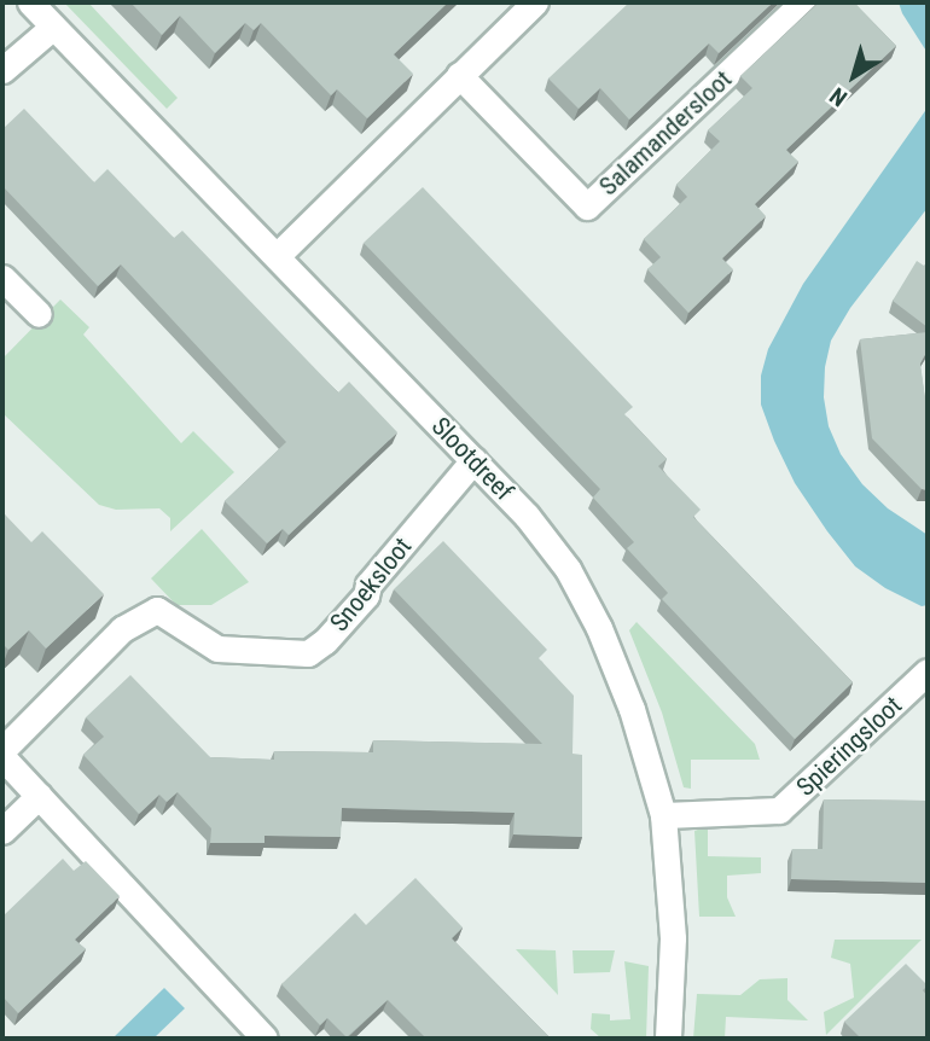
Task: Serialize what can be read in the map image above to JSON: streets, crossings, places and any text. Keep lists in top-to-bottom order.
{
  "streets": {
    "street": [
      "Salamandersloot",
      "Slootdreef",
      "Snoeksloot",
      "Spieringsloot"
    ]
  },
  "crossings": [
    ["Slootdreef", "Snoeksloot"],
    ["Slootdreef", "Spieringsloot"]
  ],
  "north": "bottom left"
}
